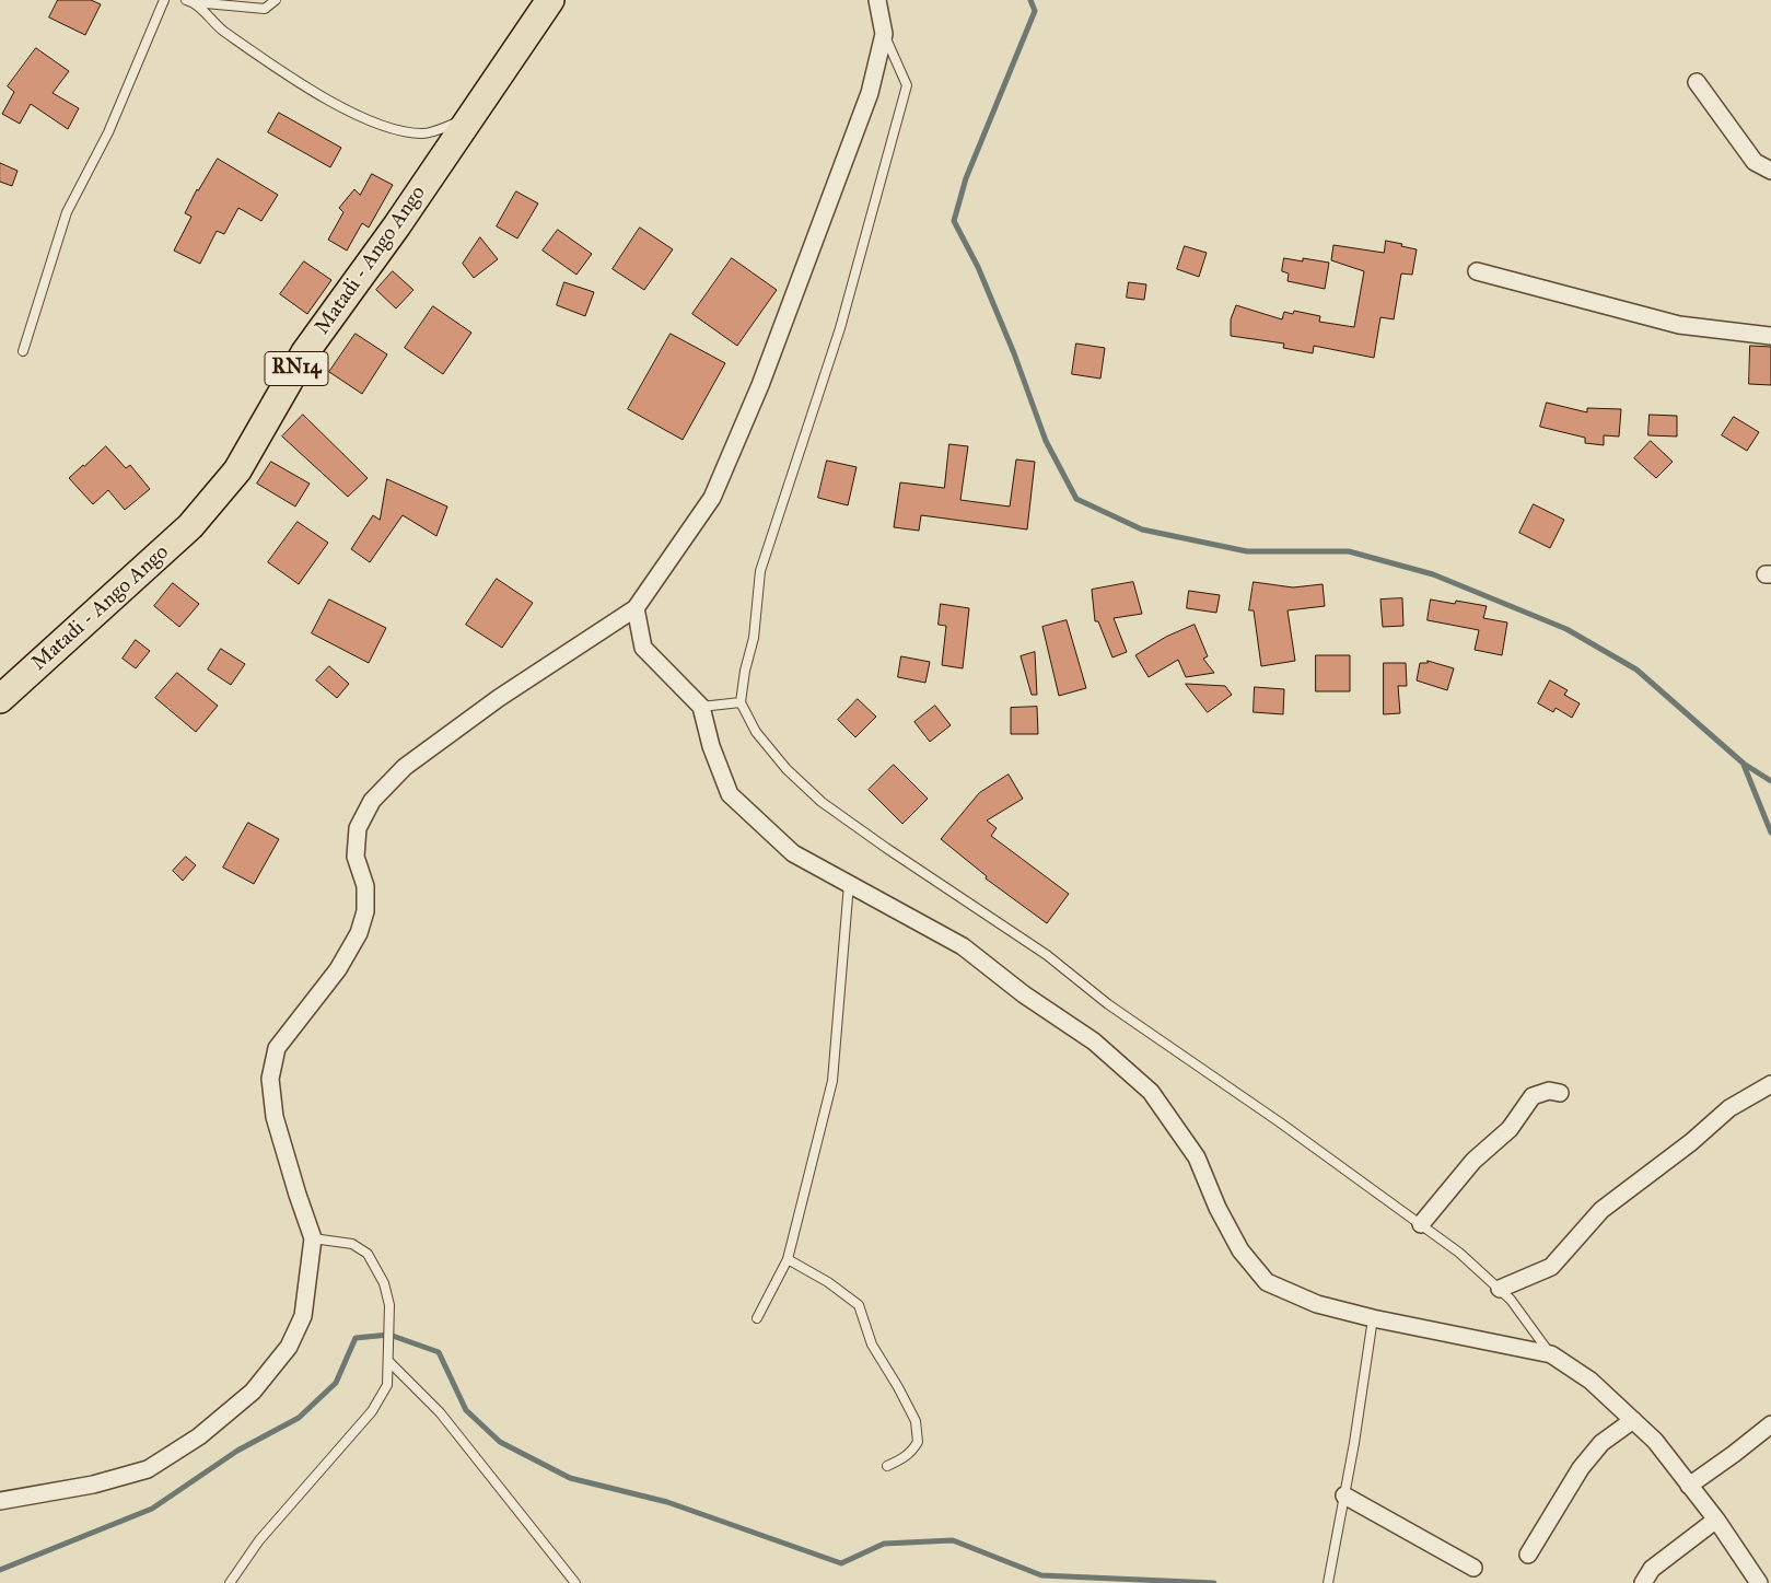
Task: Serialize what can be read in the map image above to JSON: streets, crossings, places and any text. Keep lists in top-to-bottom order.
{
  "streets": {
    "highway": ["Matadi - Ango Ango", "RN14"]
  }
}
